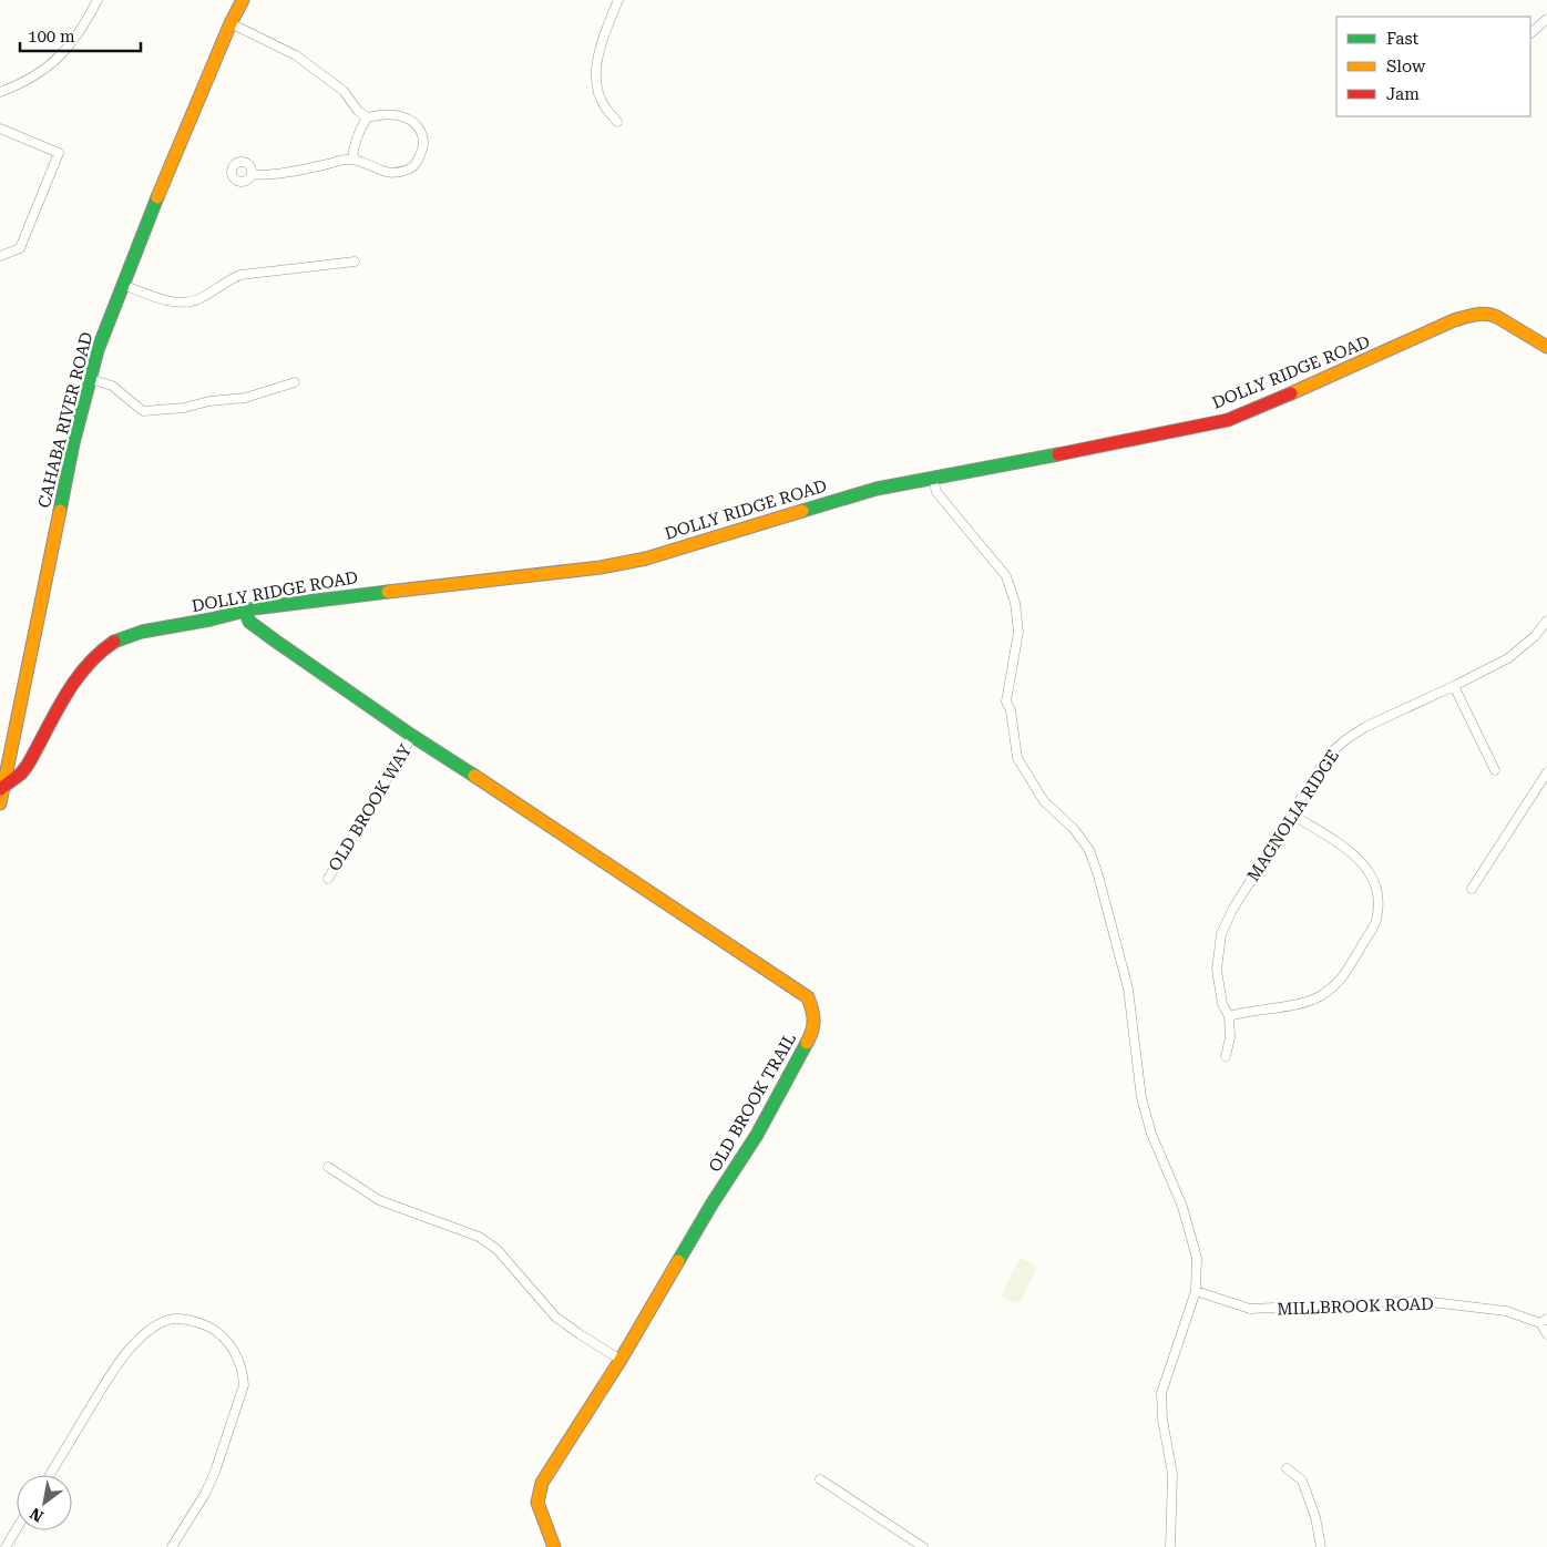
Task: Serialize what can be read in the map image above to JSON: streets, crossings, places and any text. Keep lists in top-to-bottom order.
{
  "streets": {
    "street": [
      "DOLLY RIDGE ROAD",
      "CAHABA RIVER ROAD",
      "OLD BROOK WAY",
      "MAGNOLIA RIDGE",
      "OLD BROOK TRAIL",
      "MILLBROOK ROAD"
    ]
  },
  "crossings": [
    ["DOLLY RIDGE ROAD", "CAHABA RIVER ROAD"],
    ["DOLLY RIDGE ROAD", "OLD BROOK TRAIL"],
    ["OLD BROOK WAY", "OLD BROOK TRAIL"]
  ],
  "legend": ["Fast", "Slow", "Jam"],
  "scale_bar": "100 m",
  "north": "bottom left"
}
